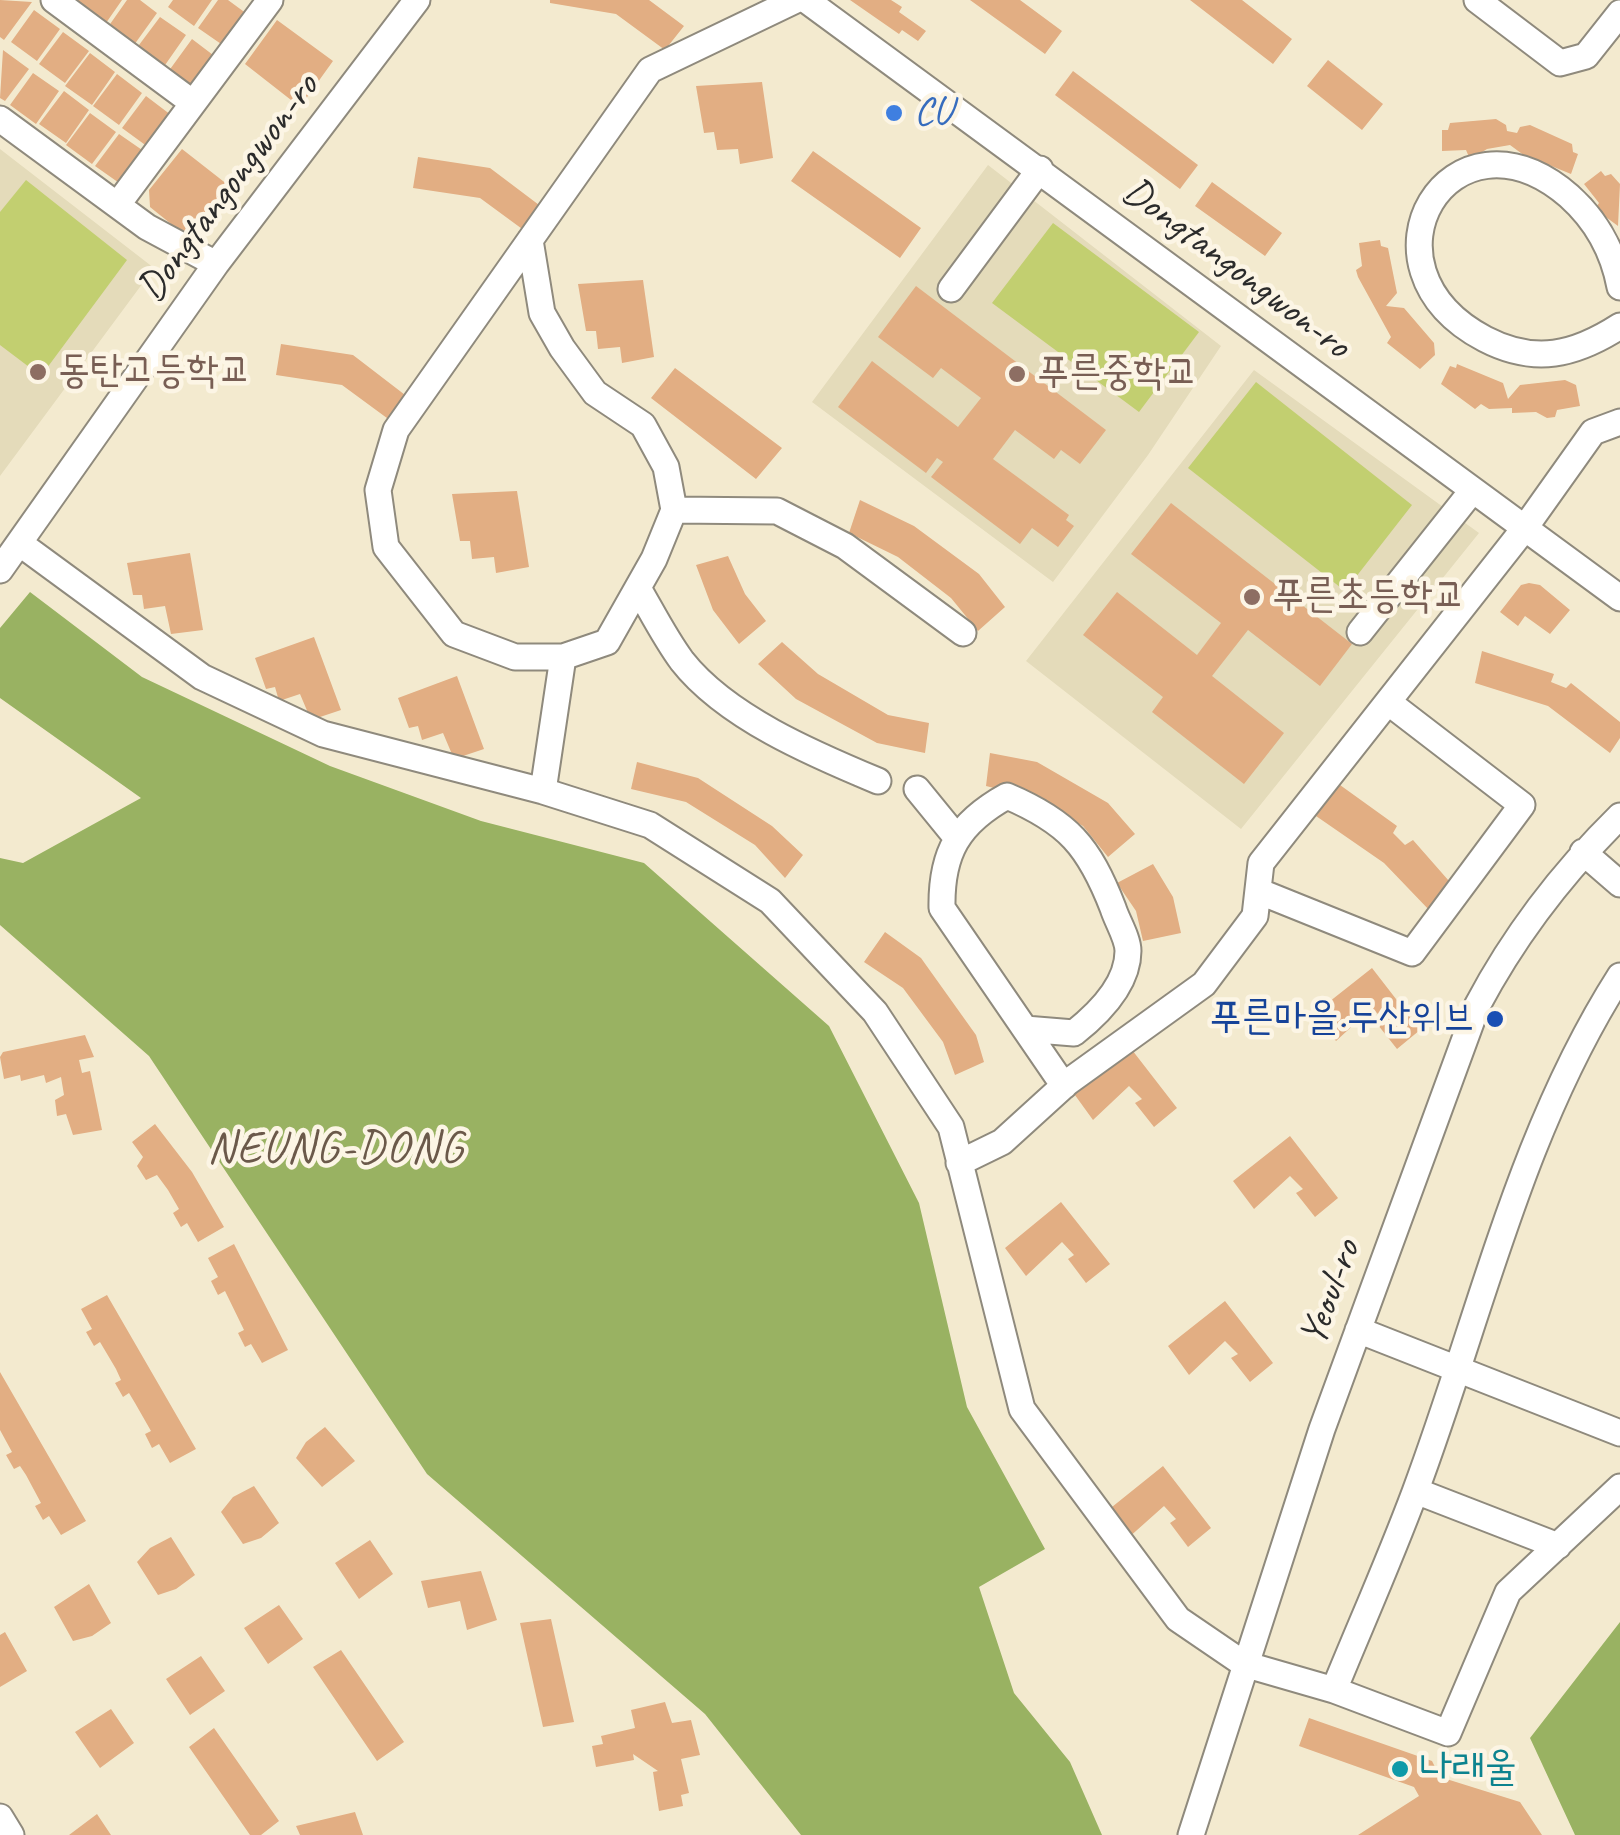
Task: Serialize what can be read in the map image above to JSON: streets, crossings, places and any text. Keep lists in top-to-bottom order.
{
  "streets": {
    "street": ["Dongtangongwon-ro", "Yeoul-ro"]
  },
  "districts": ["NEUNG-DONG"],
  "places": [
    "CU",
    "동탄고등학교",
    "푸른중학교",
    "푸른초등학교",
    "푸른마을.두산위브",
    "나래울"
  ]
}
